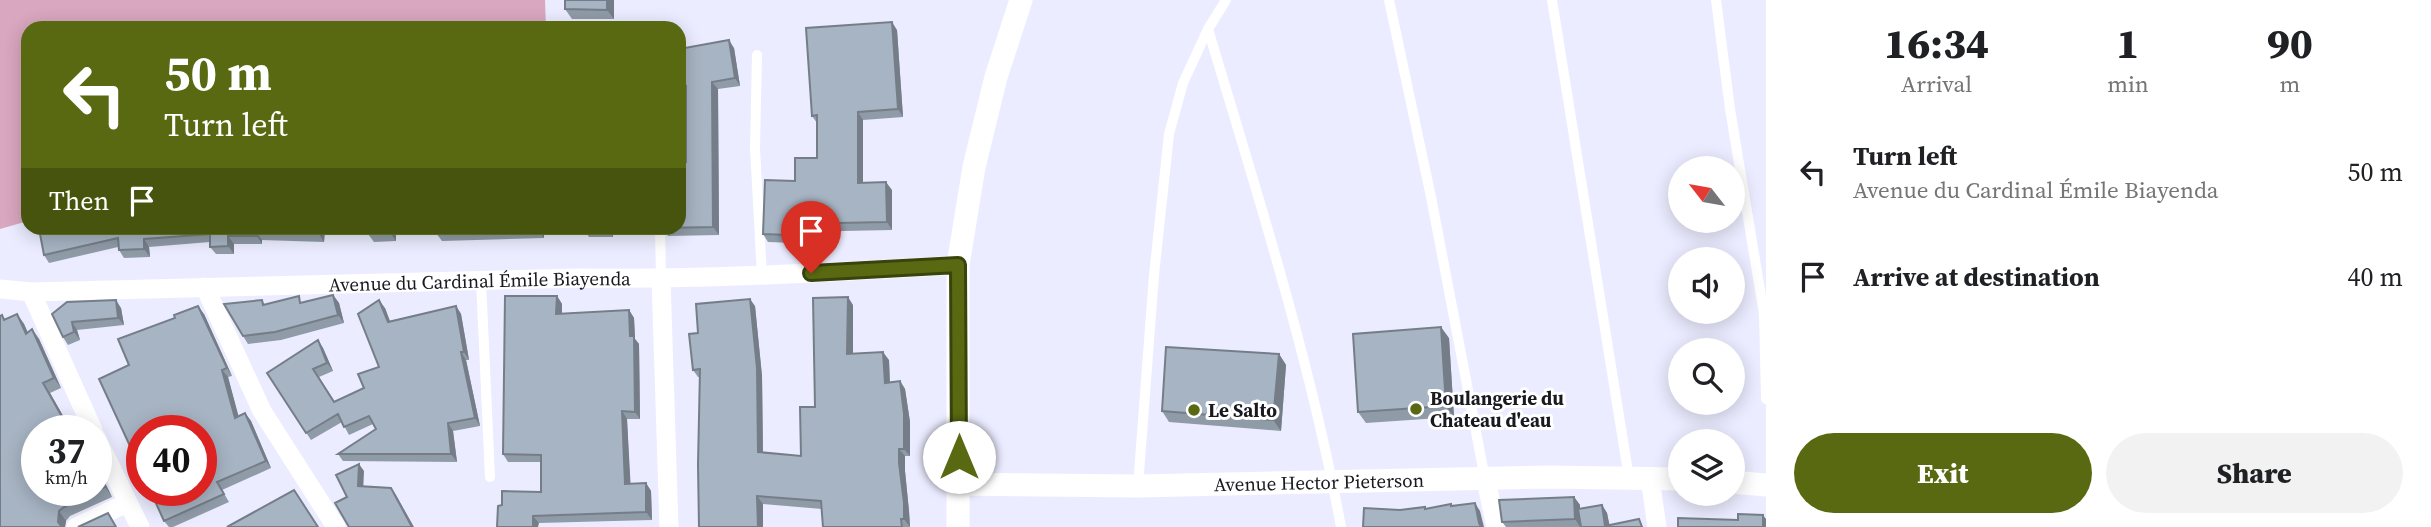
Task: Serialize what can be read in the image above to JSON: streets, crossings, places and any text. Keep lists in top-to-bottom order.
{
  "streets": {
    "street": ["Avenue du Cardinal Émile Biayenda", "Avenue Hector Pieterson"]
  },
  "places": ["Boulangerie du Chateau d'eau", "Le Salto"],
  "north": "top left",
  "page": {
    "eta": [
      "16:34",
      "Arrival",
      "1",
      "min",
      "90",
      "m"
    ],
    "turn": ["50 m", "Turn left"],
    "list": [
      {
        "name": "Turn left",
        "note": "Avenue du Cardinal Émile Biayenda",
        "value": "50 m"
      },
      {
        "name": "Arrive at destination",
        "value": "40 m"
      }
    ],
    "then": "Then",
    "speed": "37 km/h",
    "limit": "40",
    "buttons": ["Exit", "Share"]
  }
}
